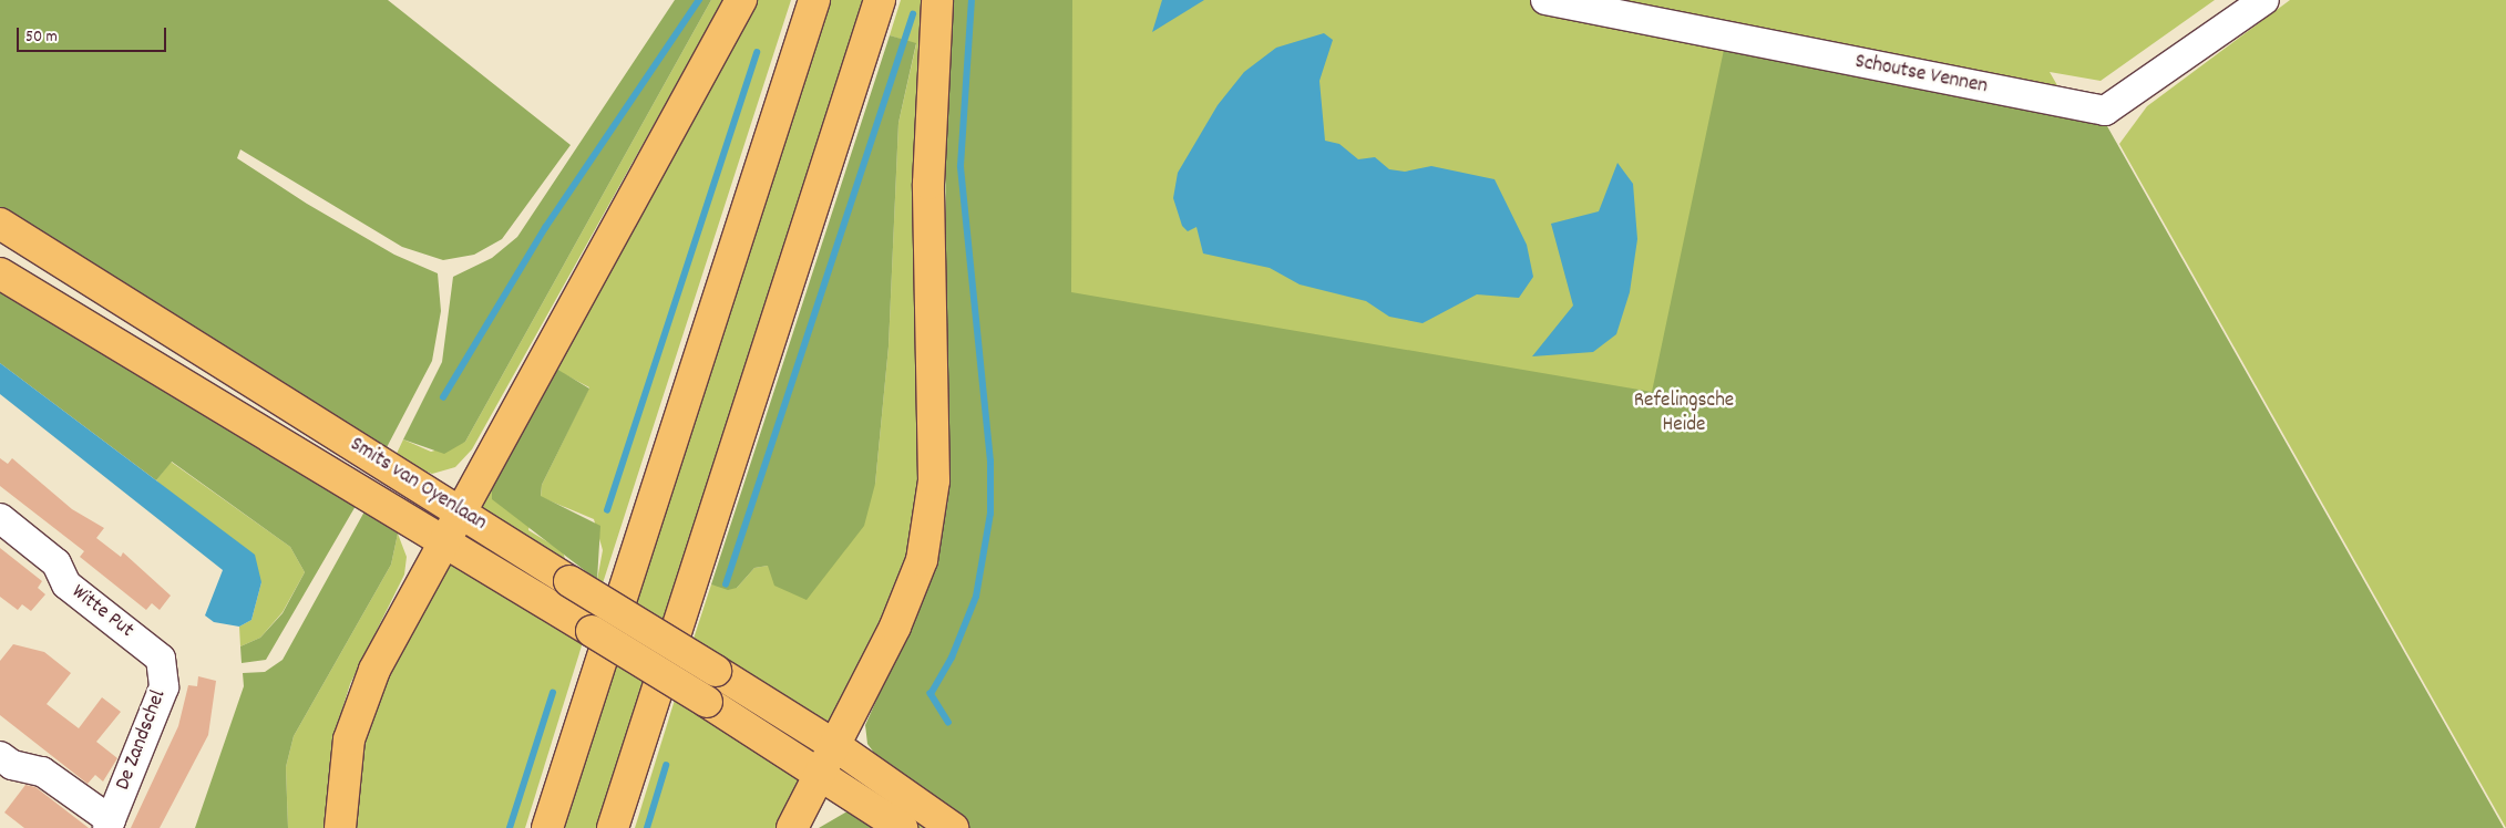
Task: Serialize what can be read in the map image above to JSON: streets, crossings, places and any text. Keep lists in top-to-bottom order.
{
  "streets": {
    "main road": ["Smits van Oyenlaan"],
    "street": ["Schoutse Vennen", "Witte Put", "De Zandschel"]
  },
  "crossings": [
    ["Witte Put", "De Zandschel"]
  ],
  "parks": ["Refelingsche Heide"],
  "scale_bar": "50 m"
}
